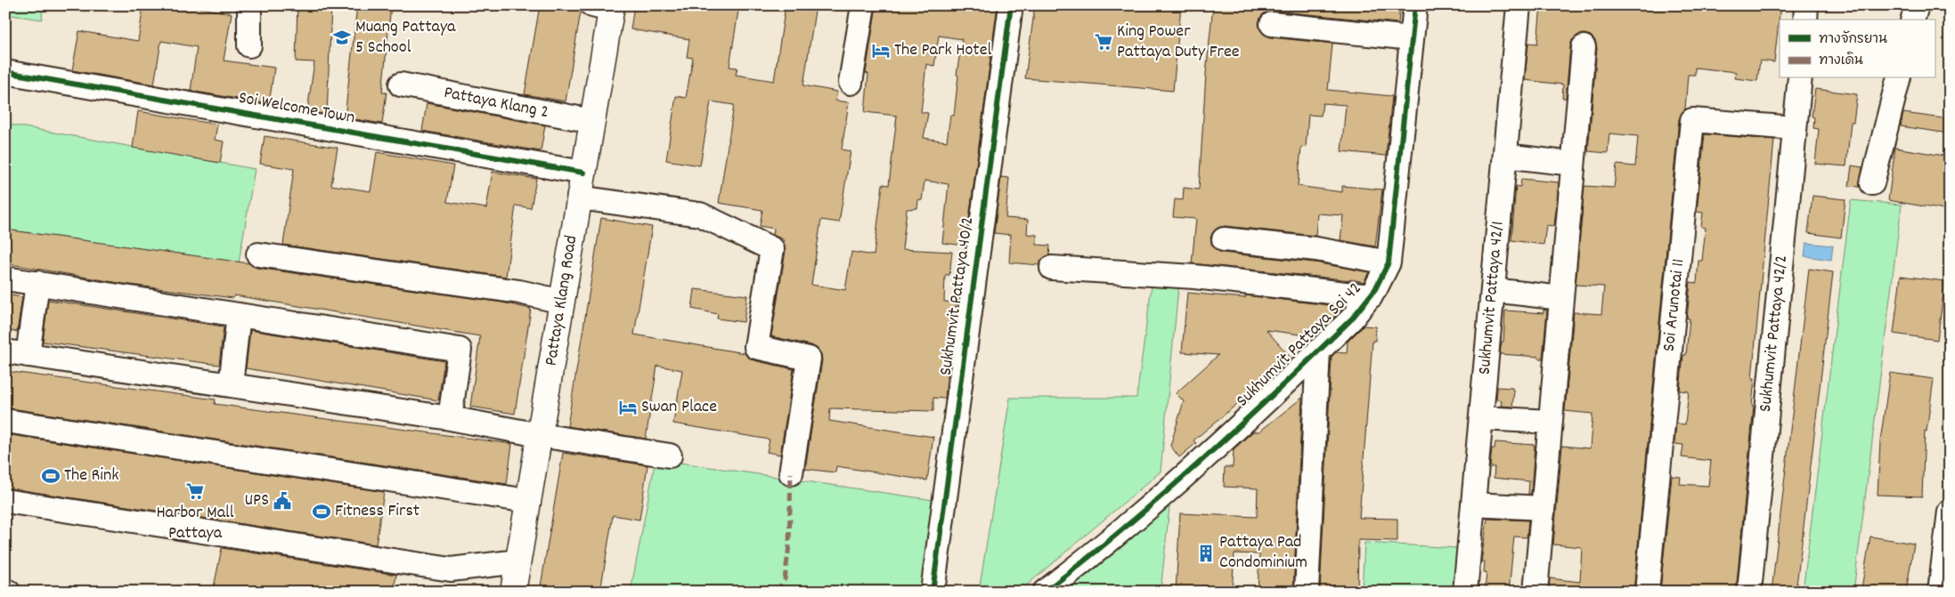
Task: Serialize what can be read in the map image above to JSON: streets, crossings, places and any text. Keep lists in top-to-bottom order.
{
  "streets": {
    "main road": ["Pattaya Klang Road"],
    "street": [
      "Pattaya Klang 2",
      "Soi Welcome Town",
      "Sukhumvit Pattaya 40/2",
      "Sukhumvit Pattaya 42/1",
      "Soi Arunotai 11",
      "Sukhumvit Pattaya 42/2",
      "Sukhumvit Pattaya Soi 42"
    ]
  },
  "crossings": [
    ["Pattaya Klang 2", "Pattaya Klang Road"],
    ["Soi Welcome Town", "Pattaya Klang Road"],
    ["Soi Arunotai 11", "Sukhumvit Pattaya 42/2"]
  ],
  "places": {
    "school or university": ["Muang Pattaya 5 School"],
    "supermarket": ["King Power Pattaya Duty Free", "Harbor Mall Pattaya"],
    "hotel": ["The Park Hotel", "Swan Place"],
    "sports": ["The Rink", "Fitness First"],
    "public building": ["UPS"],
    "building": ["Pattaya Pad Condominium"]
  },
  "legend": ["ทางจักรยาน", "ทางเดิน"]
}
